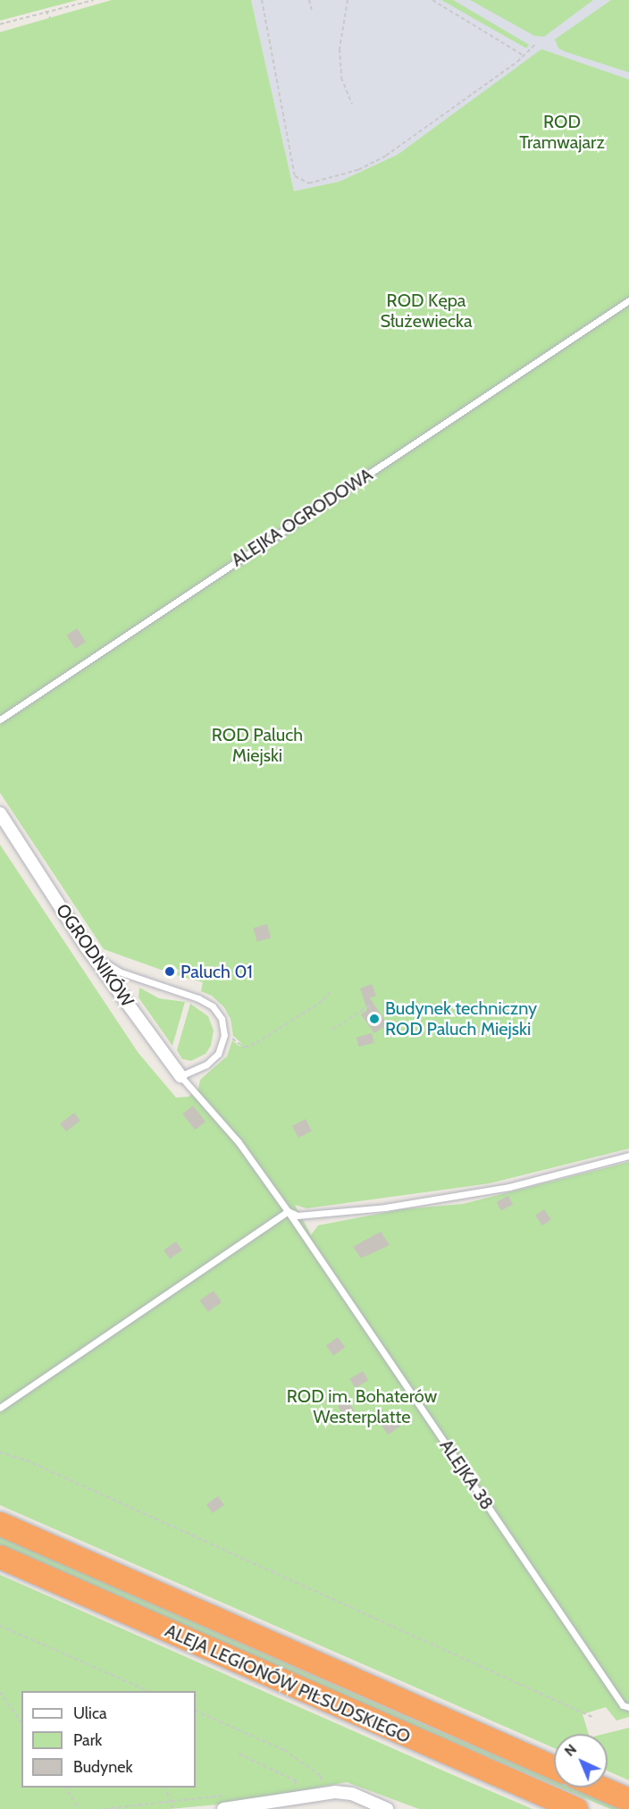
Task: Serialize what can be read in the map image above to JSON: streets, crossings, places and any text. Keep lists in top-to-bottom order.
{
  "streets": {
    "highway": ["ALEJA LEGIONÓW PIŁSUDSKIEGO"],
    "street": ["OGRODNIKÓW"],
    "lane": ["ALEJKA OGRODOWA", "ALEJKA 38"]
  },
  "crossings": [
    ["OGRODNIKÓW", "ALEJKA 38"]
  ],
  "parks": [
    "ROD Tramwajarz",
    "ROD Kępa Służewiecka",
    "ROD Paluch Miejski",
    "ROD im. Bohaterów Westerplatte"
  ],
  "places": ["Paluch 01", "Budynek techniczny ROD Paluch Miejski"],
  "legend": ["Ulica", "Park", "Budynek"],
  "north": "top left"
}
